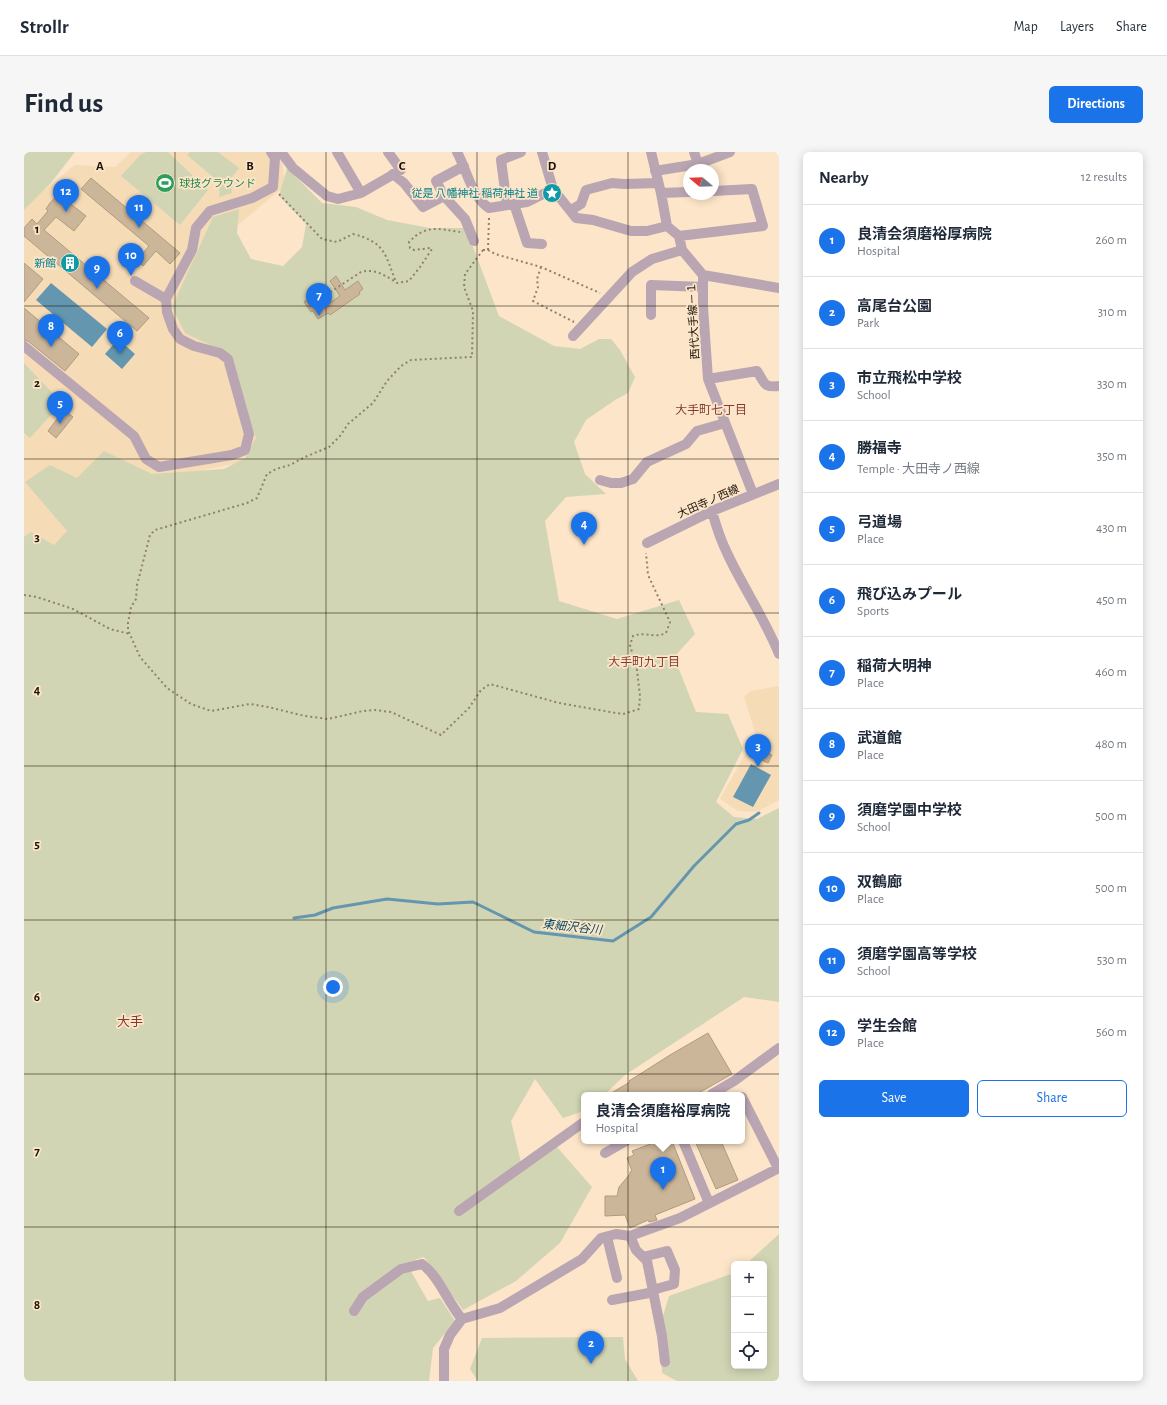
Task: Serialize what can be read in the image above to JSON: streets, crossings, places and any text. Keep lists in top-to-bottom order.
{
  "streets": {
    "street": ["西代大手線－１", "大田寺ノ西線"]
  },
  "crossings": [
    ["西代大手線－１", "大田寺ノ西線"]
  ],
  "districts": ["大手町七丁目", "大手町九丁目", "大手"],
  "water": ["東細沢谷川"],
  "places": {
    "sports": ["球技グラウンド"],
    "place": ["従是 八幡神社 稲荷神社 道"],
    "building": ["新館"]
  },
  "north": "left",
  "page": {
    "header": "Strollr",
    "nav": ["Map", "Layers", "Share"],
    "buttons": [
      "Directions",
      ["Save", "Share"]
    ],
    "title": "Find us",
    "heading": ["Nearby", "12 results"],
    "pins": [
      "12",
      "11",
      "10",
      "9",
      "7",
      "8",
      "6",
      "5",
      "4",
      "3",
      "1",
      "2"
    ],
    "list": [
      {
        "mark": "1",
        "name": "良清会須磨裕厚病院",
        "note": "Hospital",
        "value": "260 m"
      },
      {
        "mark": "2",
        "name": "高尾台公園",
        "note": "Park",
        "value": "310 m"
      },
      {
        "mark": "3",
        "name": "市立飛松中学校",
        "note": "School",
        "value": "330 m"
      },
      {
        "mark": "4",
        "name": "勝福寺",
        "note": "Temple · 大田寺ノ西線",
        "value": "350 m"
      },
      {
        "mark": "5",
        "name": "弓道場",
        "note": "Place",
        "value": "430 m"
      },
      {
        "mark": "6",
        "name": "飛び込みプール",
        "note": "Sports",
        "value": "450 m"
      },
      {
        "mark": "7",
        "name": "稲荷大明神",
        "note": "Place",
        "value": "460 m"
      },
      {
        "mark": "8",
        "name": "武道館",
        "note": "Place",
        "value": "480 m"
      },
      {
        "mark": "9",
        "name": "須磨学園中学校",
        "note": "School",
        "value": "500 m"
      },
      {
        "mark": "10",
        "name": "双鶴廊",
        "note": "Place",
        "value": "500 m"
      },
      {
        "mark": "11",
        "name": "須磨学園高等学校",
        "note": "School",
        "value": "530 m"
      },
      {
        "mark": "12",
        "name": "学生会館",
        "note": "Place",
        "value": "560 m"
      }
    ],
    "popup": ["良清会須磨裕厚病院", "Hospital"],
    "map_buttons": ["+", "−"]
  },
  "grid": {
    "columns": [
      "A",
      "B",
      "C",
      "D"
    ],
    "rows": [
      "1",
      "2",
      "3",
      "4",
      "5",
      "6",
      "7",
      "8"
    ]
  }
}
